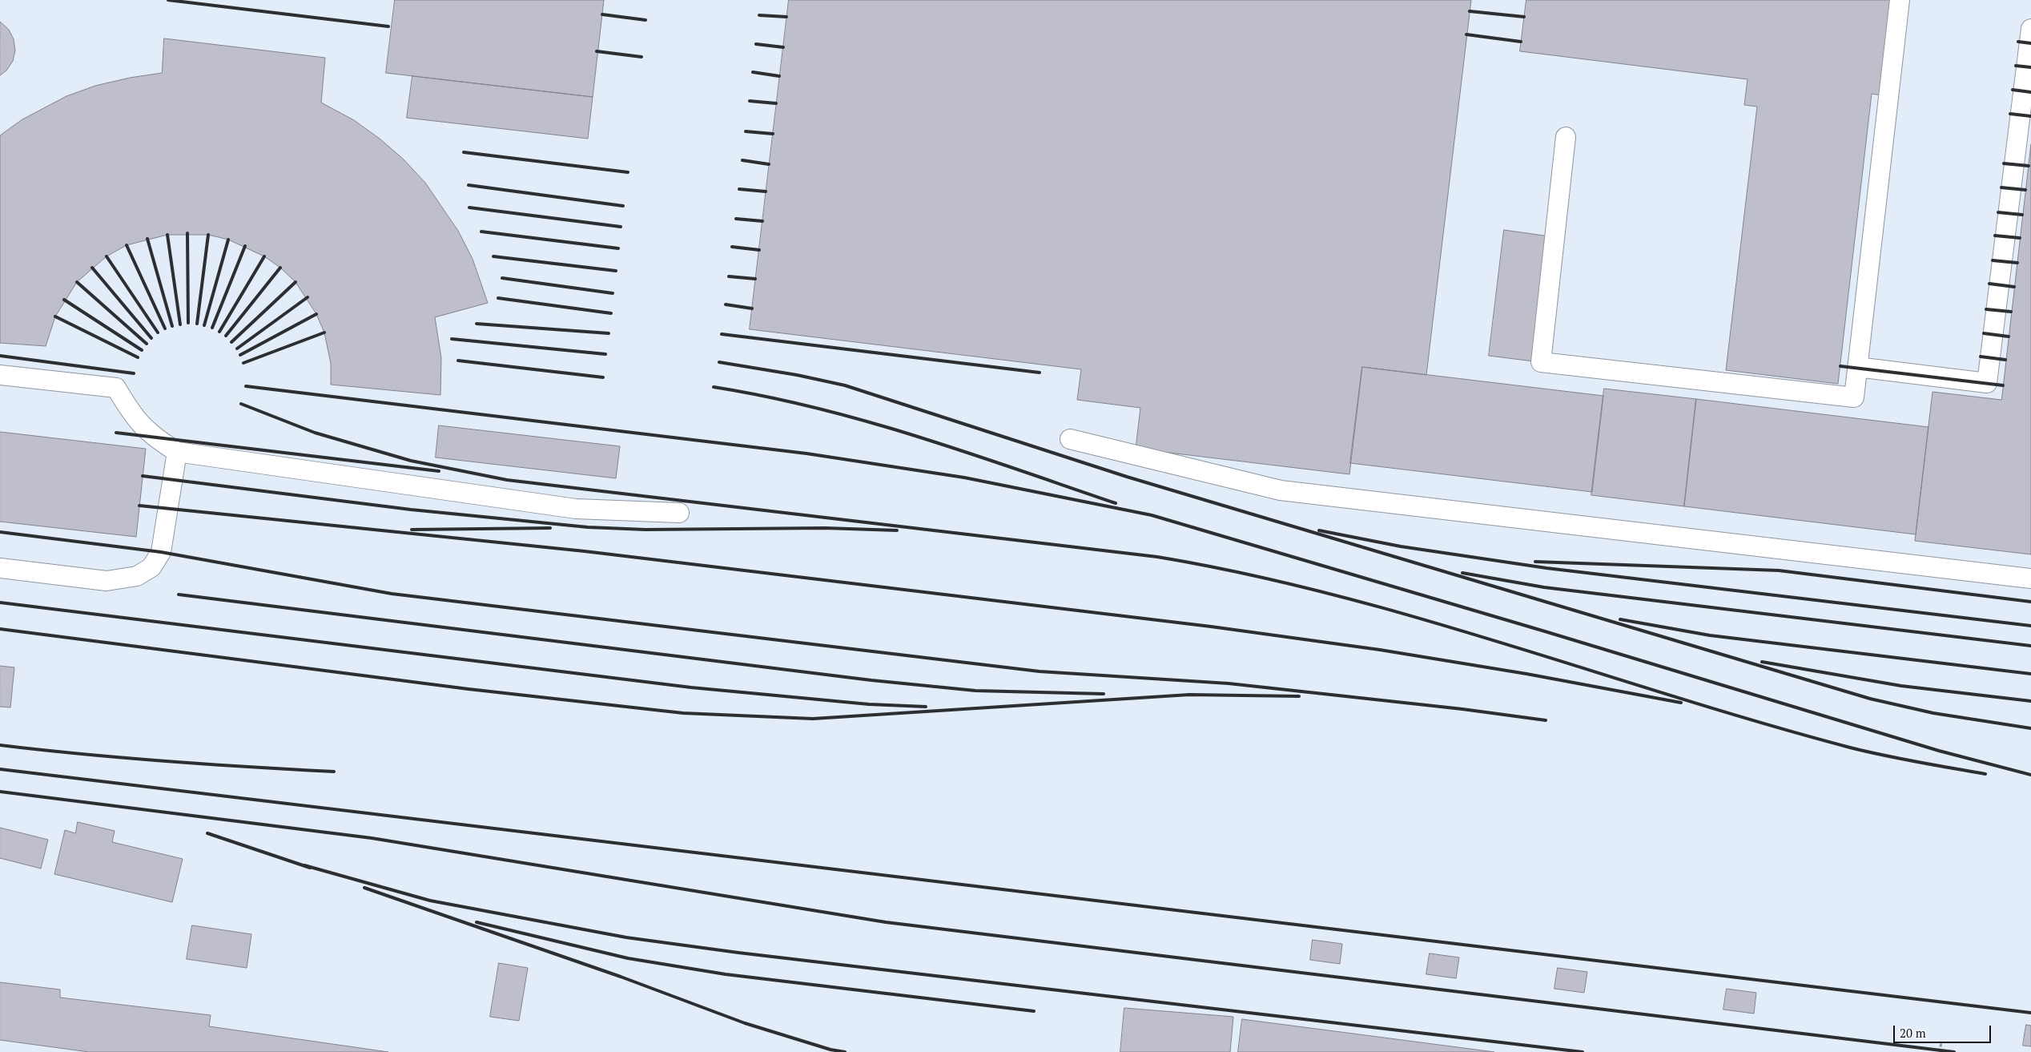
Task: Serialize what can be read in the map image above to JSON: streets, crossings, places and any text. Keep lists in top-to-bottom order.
{
  "scale_bar": "20 m"
}
